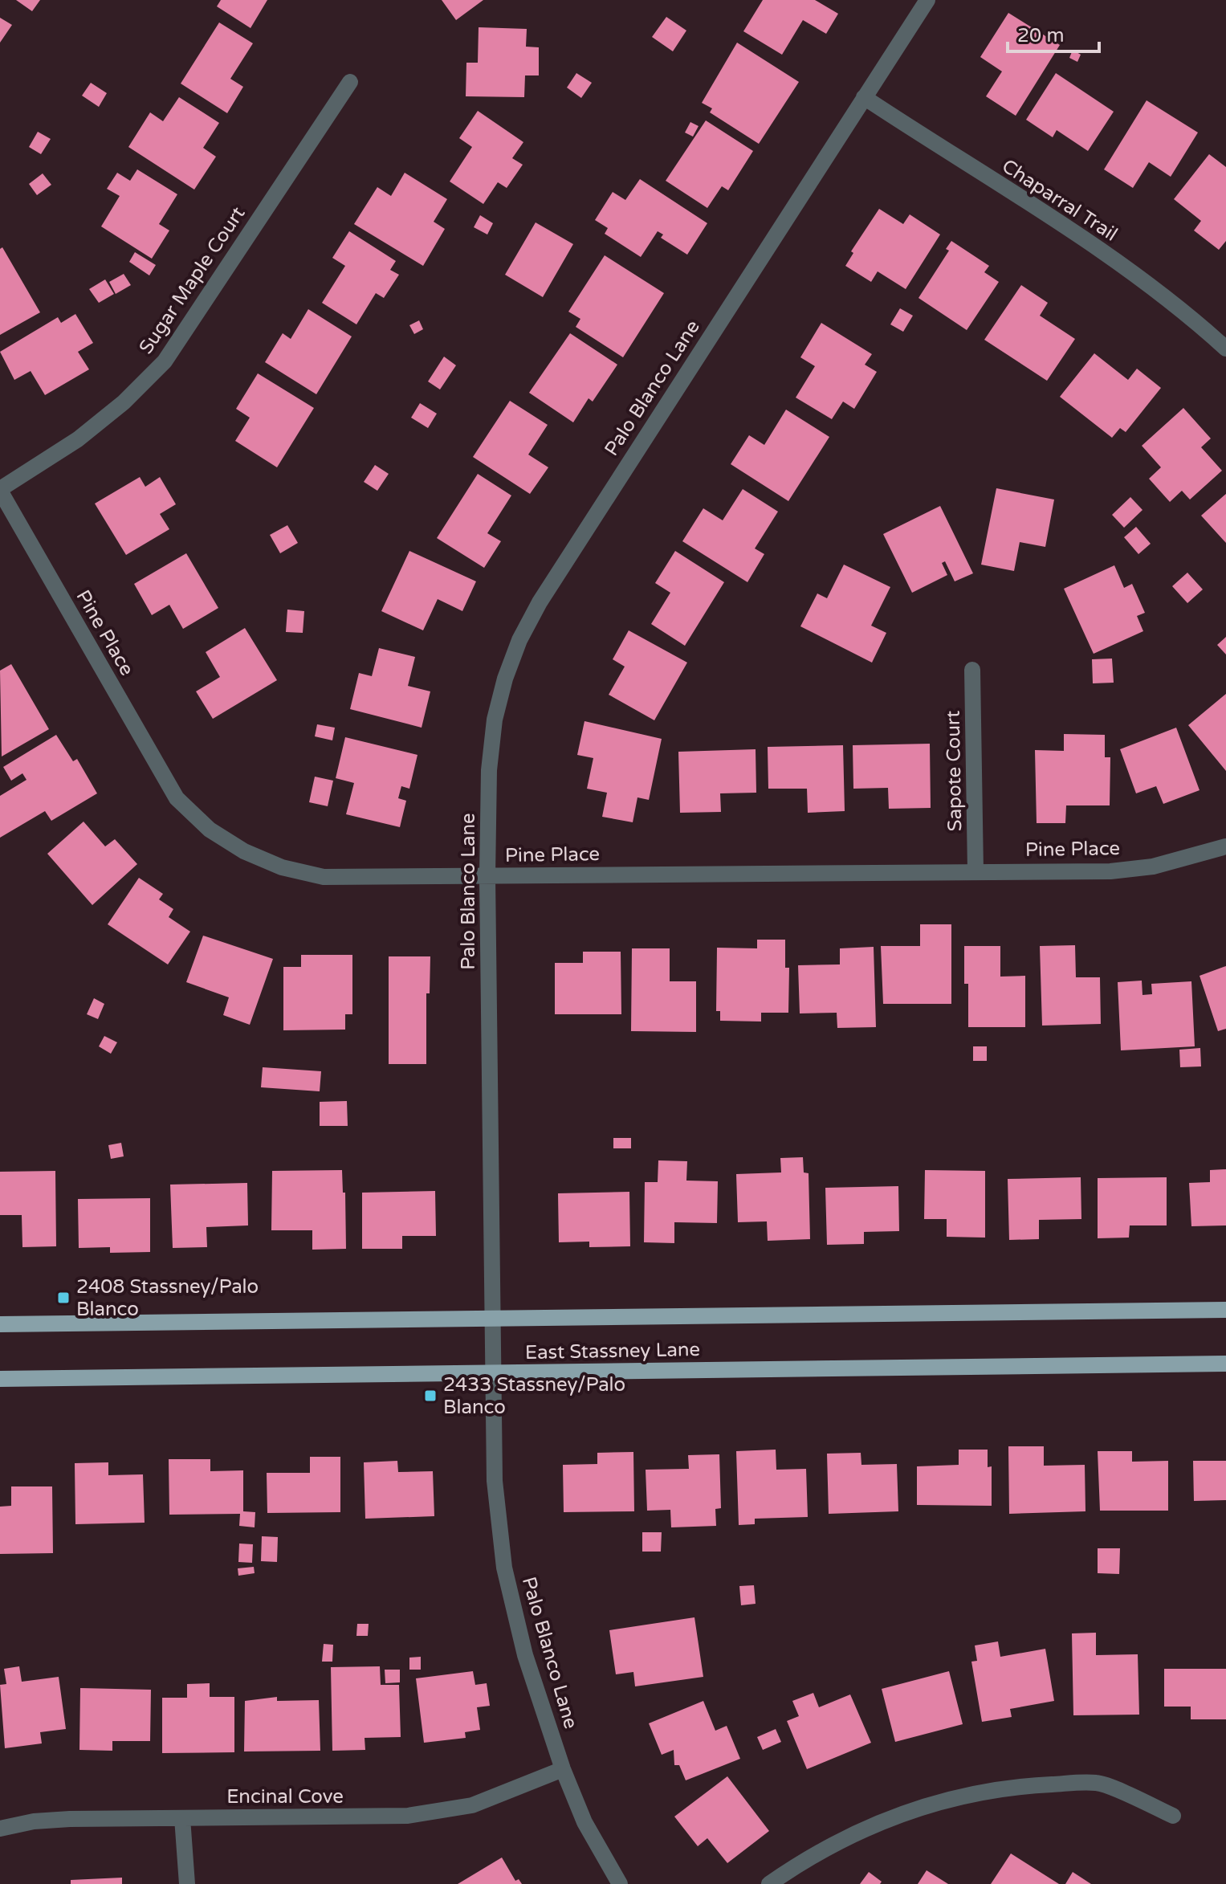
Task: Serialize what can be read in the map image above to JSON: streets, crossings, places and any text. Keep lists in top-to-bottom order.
{
  "streets": {
    "main road": ["East Stassney Lane"],
    "street": [
      "Chaparral Trail",
      "Sugar Maple Court",
      "Palo Blanco Lane",
      "Pine Place",
      "Sapote Court",
      "Encinal Cove"
    ]
  },
  "crossings": [
    ["Chaparral Trail", "Palo Blanco Lane"],
    ["Sugar Maple Court", "Pine Place"],
    ["Palo Blanco Lane", "Pine Place"],
    ["Palo Blanco Lane", "East Stassney Lane"],
    ["Palo Blanco Lane", "Encinal Cove"],
    ["Pine Place", "Sapote Court"]
  ],
  "places": {
    "transit": ["2408 Stassney/Palo Blanco", "2433 Stassney/Palo Blanco"]
  },
  "scale_bar": "20 m"
}
